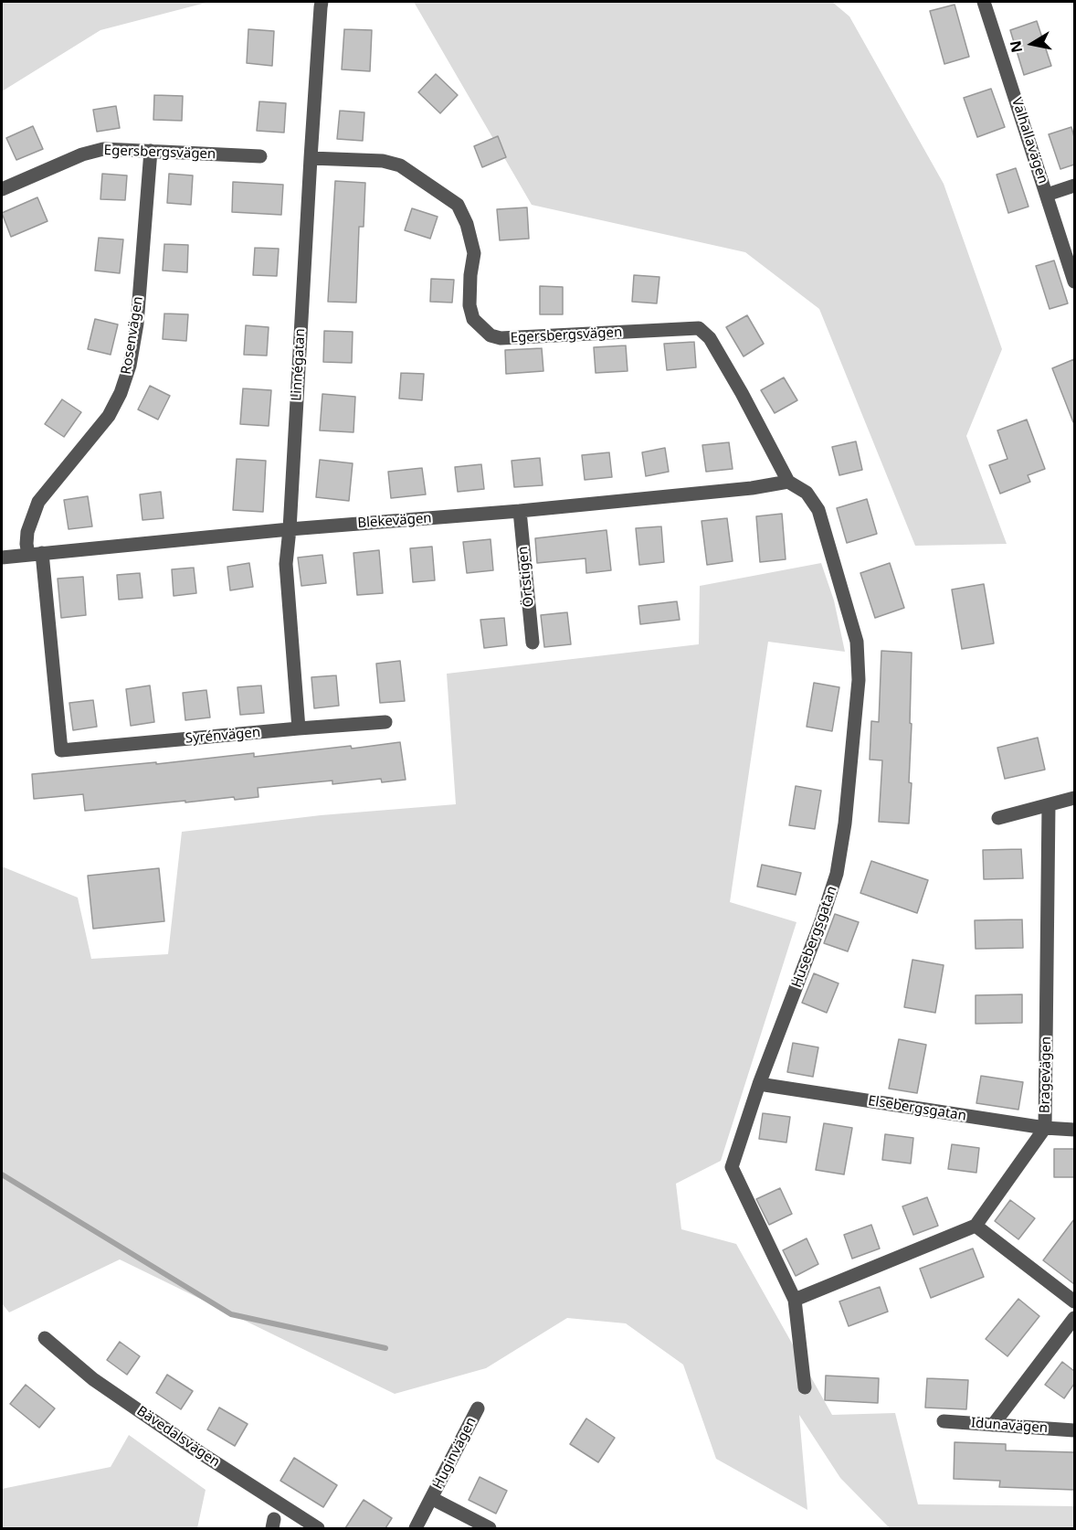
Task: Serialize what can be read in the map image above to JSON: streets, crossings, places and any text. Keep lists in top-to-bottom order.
{
  "streets": {
    "street": [
      "Valhallavägen",
      "Egersbergsvägen",
      "Rosenvägen",
      "Linnégatan",
      "Blekevägen",
      "Örtstigen",
      "Syrénvägen",
      "Husebergsgatan",
      "Bragevägen",
      "Elsebergsgatan",
      "Idunavägen",
      "Bävedalsvägen",
      "Huginvägen"
    ]
  },
  "crossings": [
    ["Egersbergsvägen", "Rosenvägen"],
    ["Egersbergsvägen", "Linnégatan"],
    ["Egersbergsvägen", "Blekevägen"],
    ["Egersbergsvägen", "Husebergsgatan"],
    ["Rosenvägen", "Blekevägen"],
    ["Rosenvägen", "Syrénvägen"],
    ["Linnégatan", "Blekevägen"],
    ["Linnégatan", "Syrénvägen"],
    ["Blekevägen", "Örtstigen"],
    ["Blekevägen", "Husebergsgatan"],
    ["Husebergsgatan", "Elsebergsgatan"],
    ["Bragevägen", "Elsebergsgatan"]
  ],
  "north": "left"
}
